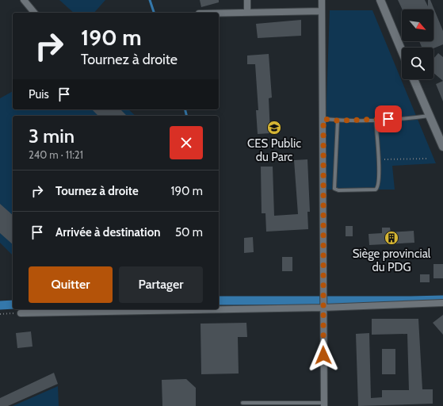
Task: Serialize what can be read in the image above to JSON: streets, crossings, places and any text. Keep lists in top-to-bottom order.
{
  "places": {
    "school or university": ["CES Public du Parc"],
    "building": ["Siège provincial du PDG"]
  },
  "north": "bottom right",
  "page": {
    "turn": ["190 m", "Tournez à droite"],
    "then": "Puis",
    "heading": ["3 min", "240 m · 11:21"],
    "list": [
      {
        "name": "Tournez à droite",
        "value": "190 m"
      },
      {
        "name": "Arrivée à destination",
        "value": "50 m"
      }
    ],
    "buttons": ["Quitter", "Partager"]
  }
}
